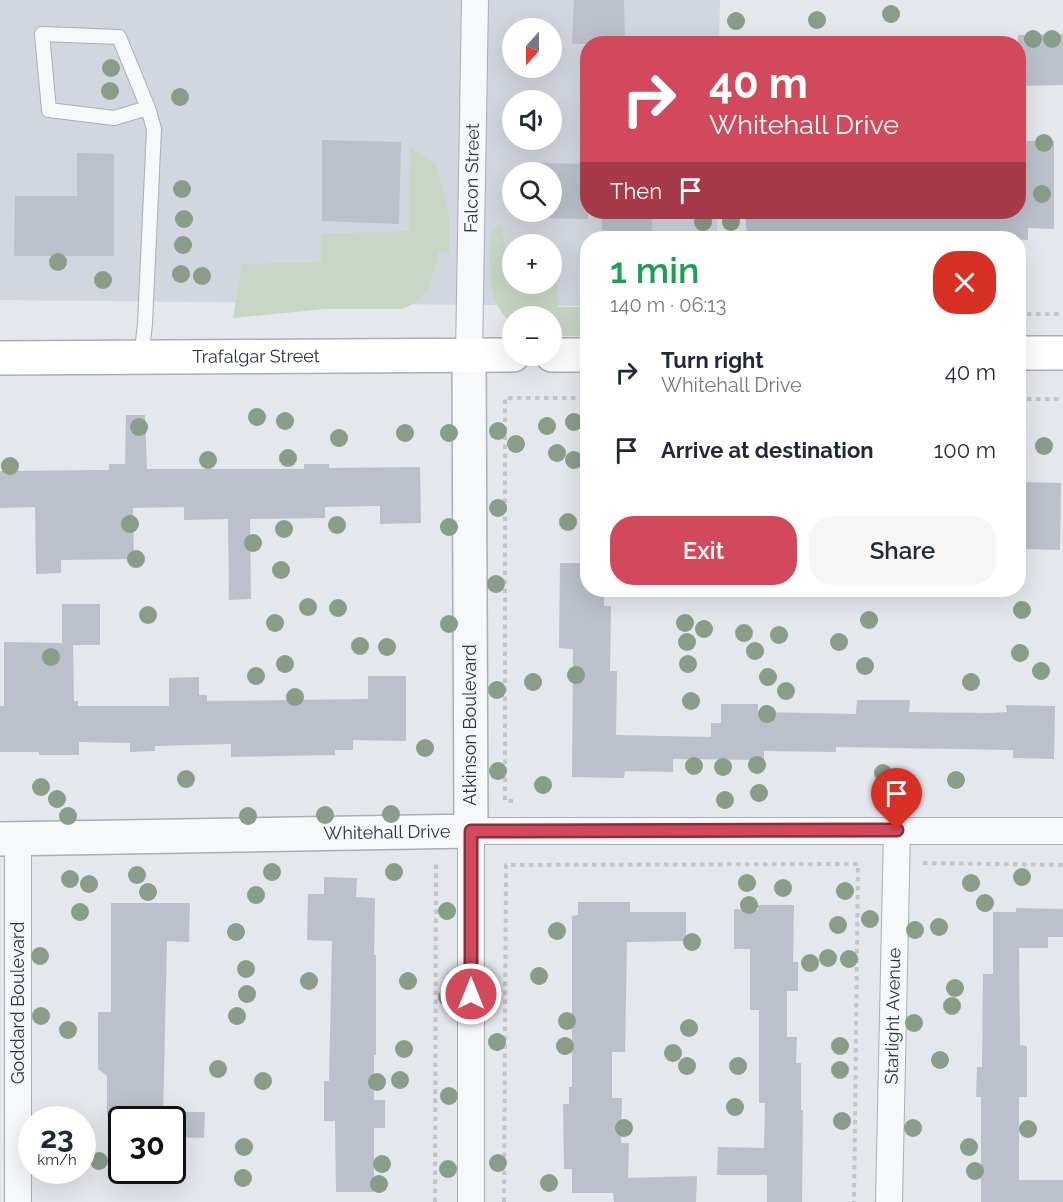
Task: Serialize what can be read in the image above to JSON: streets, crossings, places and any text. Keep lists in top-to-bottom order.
{
  "streets": {
    "main road": ["Trafalgar Street"],
    "street": [
      "Falcon Street",
      "Atkinson Boulevard",
      "Whitehall Drive",
      "Goddard Boulevard",
      "Starlight Avenue"
    ]
  },
  "crossings": [
    ["Falcon Street", "Trafalgar Street"],
    ["Falcon Street", "Atkinson Boulevard"],
    ["Trafalgar Street", "Atkinson Boulevard"],
    ["Atkinson Boulevard", "Whitehall Drive"],
    ["Whitehall Drive", "Goddard Boulevard"],
    ["Whitehall Drive", "Starlight Avenue"]
  ],
  "north": "bottom",
  "page": {
    "map_buttons": ["+", "−"],
    "turn": ["40 m", "Whitehall Drive"],
    "then": "Then",
    "heading": ["1 min", "140 m · 06:13"],
    "list": [
      {
        "name": "Turn right",
        "note": "Whitehall Drive",
        "value": "40 m"
      },
      {
        "name": "Arrive at destination",
        "value": "100 m"
      }
    ],
    "buttons": ["Exit", "Share"],
    "speed": "23 km/h",
    "limit": "30"
  }
}
